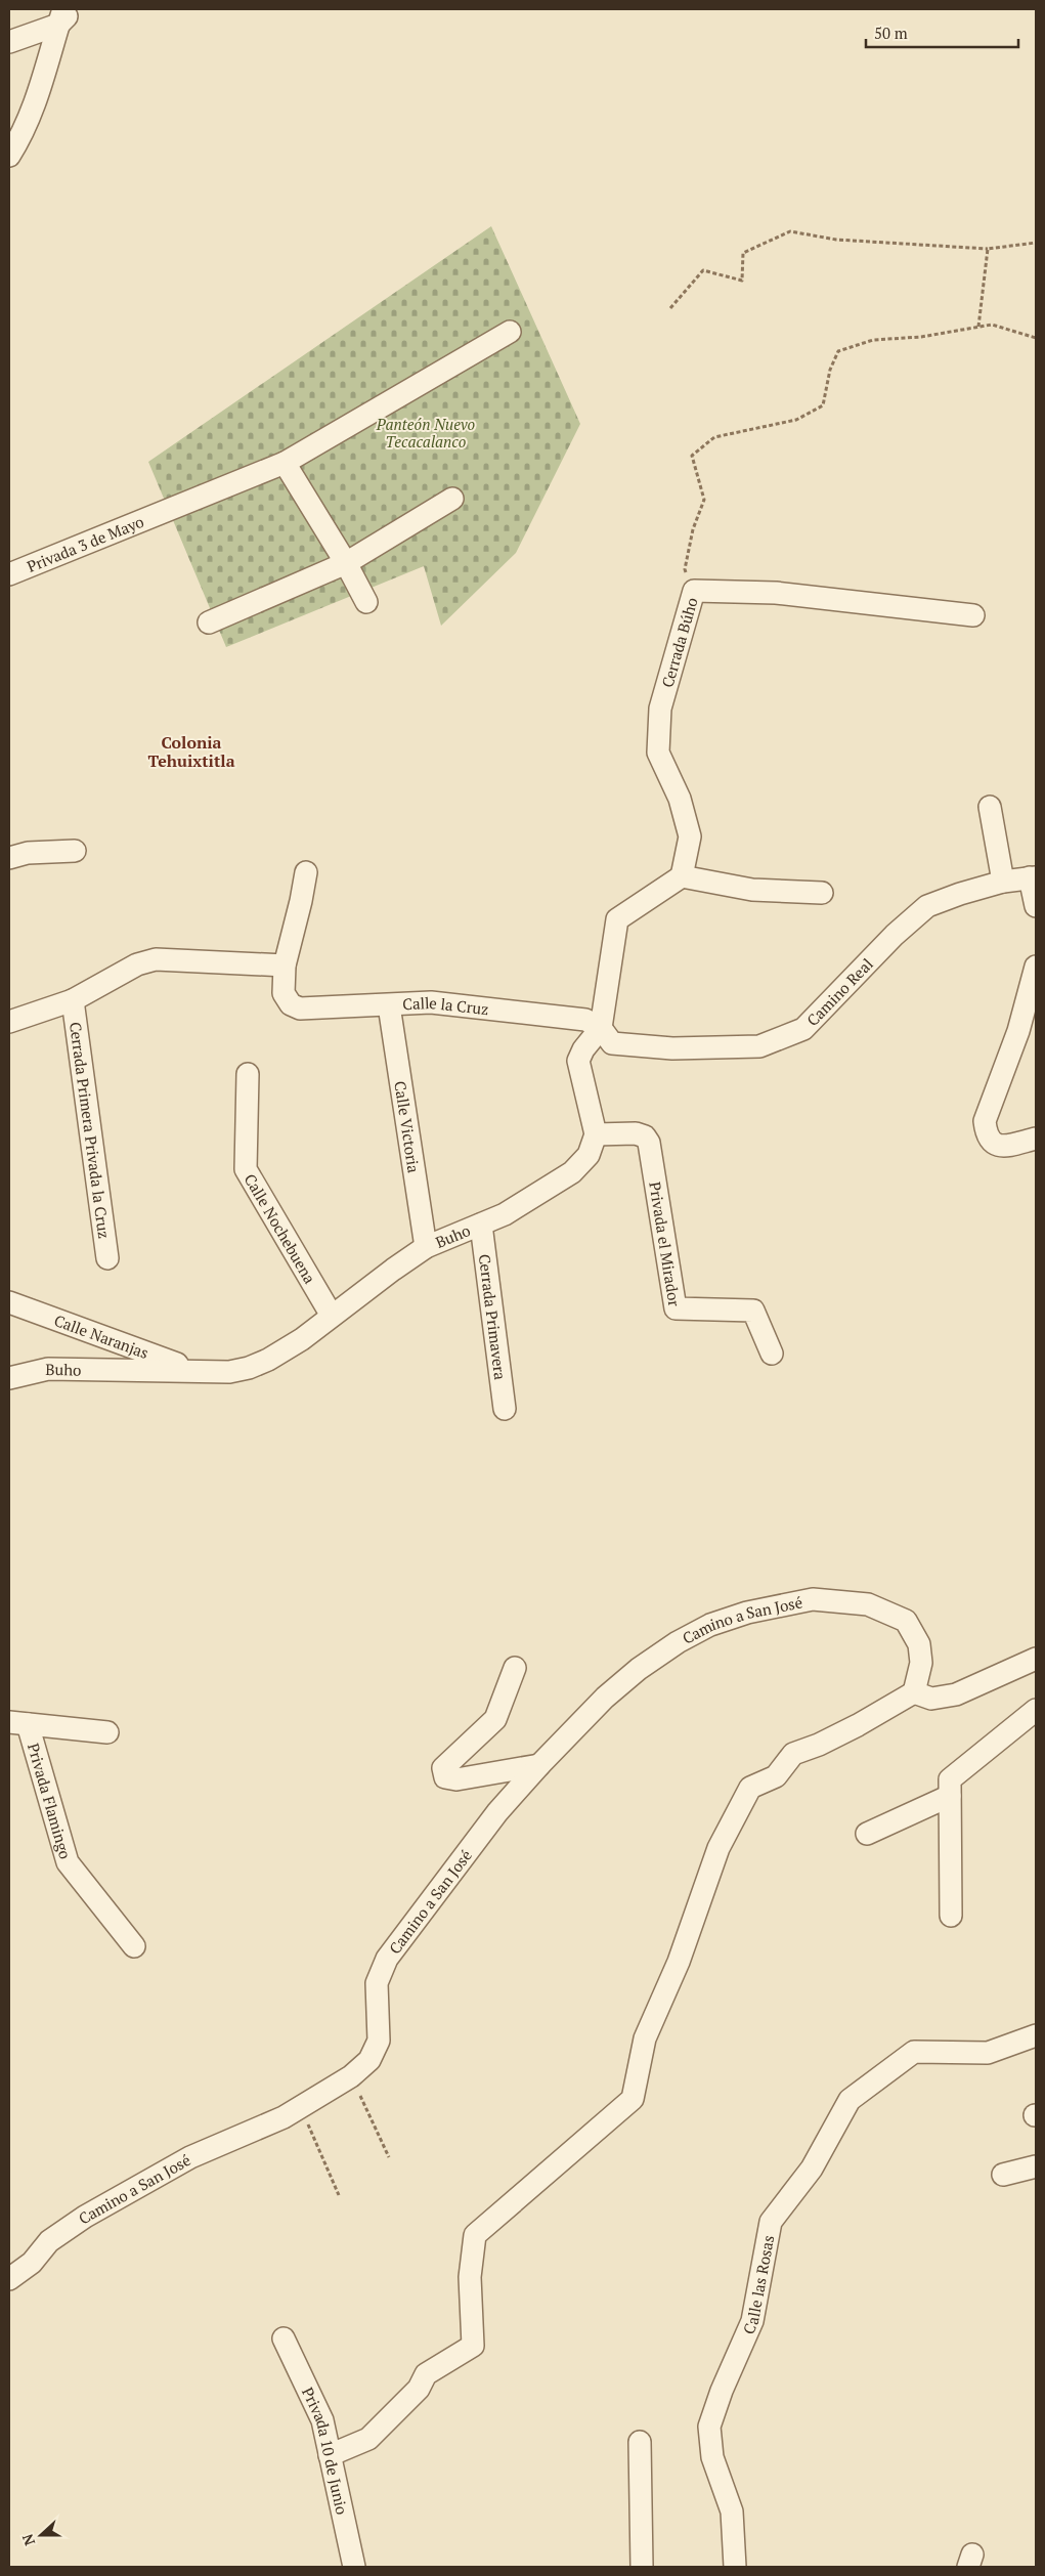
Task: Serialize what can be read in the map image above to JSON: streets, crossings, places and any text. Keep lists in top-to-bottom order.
{
  "streets": {
    "street": [
      "Privada 3 de Mayo",
      "Cerrada Búho",
      "Camino Real",
      "Calle la Cruz",
      "Calle Victoria",
      "Cerrada Primera Privada la Cruz",
      "Calle Nochebuena",
      "Buho",
      "Privada el Mirador",
      "Cerrada Primavera",
      "Calle Naranjas",
      "Camino a San José",
      "Privada Flamingo",
      "Calle las Rosas",
      "Privada 10 de Junio"
    ]
  },
  "crossings": [
    ["Camino Real", "Calle la Cruz"],
    ["Calle la Cruz", "Calle Victoria"],
    ["Calle Victoria", "Buho"],
    ["Calle Nochebuena", "Buho"],
    ["Buho", "Privada el Mirador"],
    ["Buho", "Cerrada Primavera"],
    ["Buho", "Calle Naranjas"]
  ],
  "districts": ["Colonia Tehuixtitla"],
  "parks": ["Panteón Nuevo Tecacalanco"],
  "scale_bar": "50 m",
  "north": "left"
}
